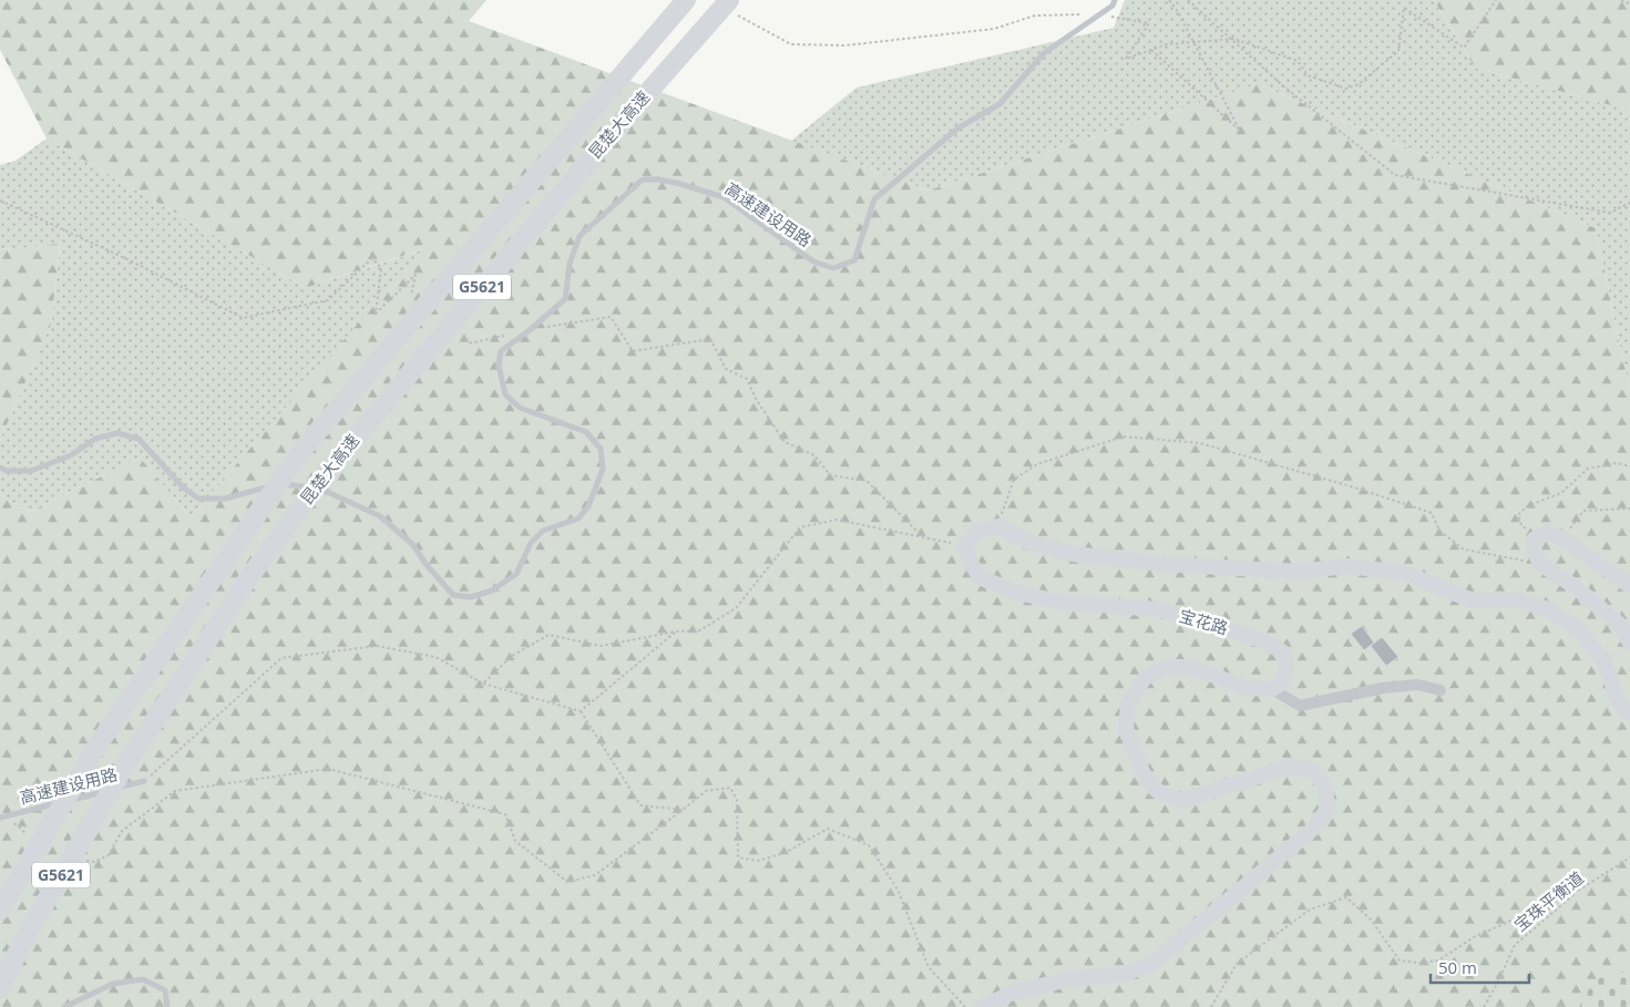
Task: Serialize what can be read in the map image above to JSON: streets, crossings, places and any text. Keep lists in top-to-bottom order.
{
  "streets": {
    "highway": ["昆楚大高速", "G5621"],
    "main road": ["宝花路"],
    "lane": ["高速建设用路"],
    "path": ["宝珠平衡道"]
  },
  "scale_bar": "50 m"
}
